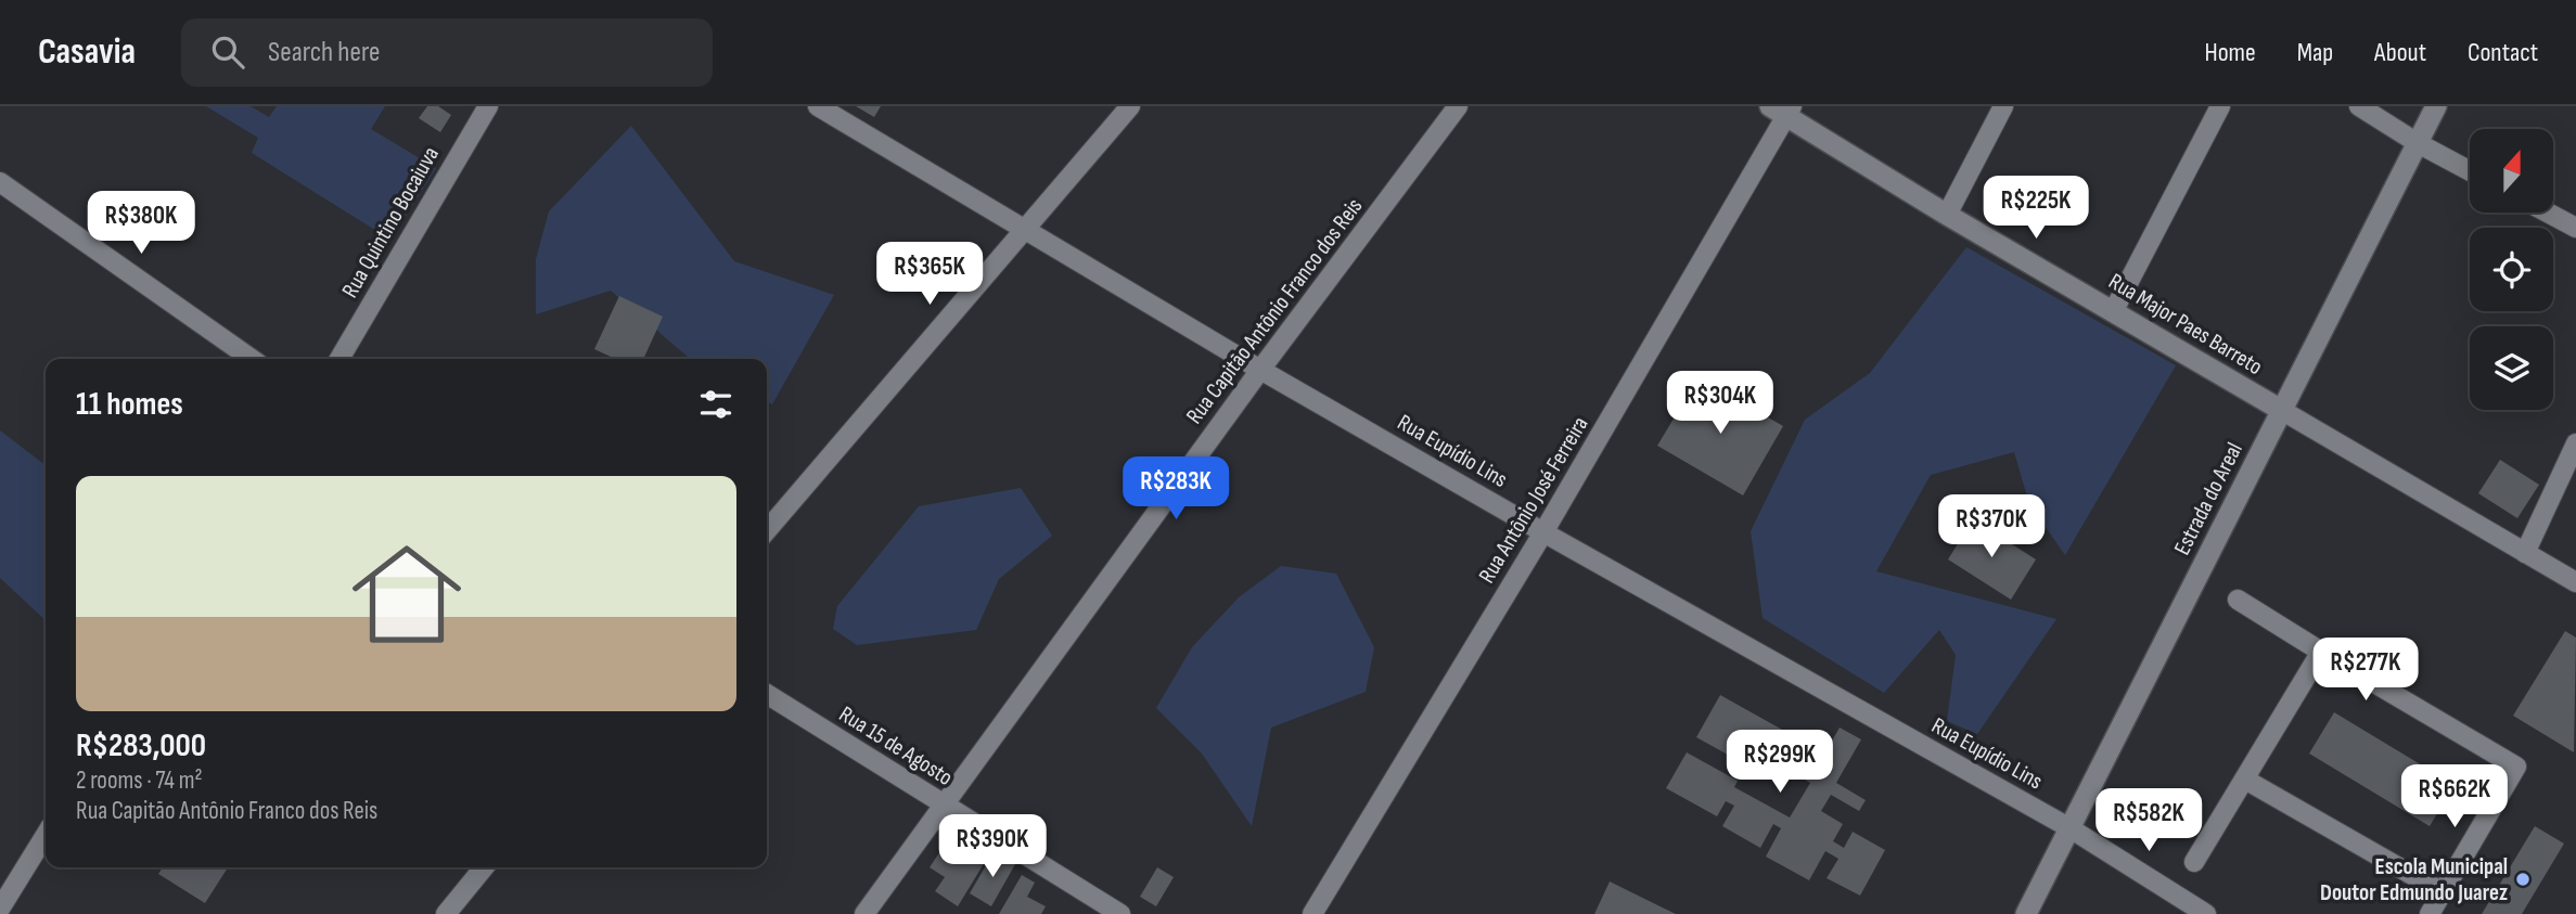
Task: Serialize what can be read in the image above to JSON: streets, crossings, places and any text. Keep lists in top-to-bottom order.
{
  "streets": {
    "street": [
      "Rua Quintino Bocaiuva",
      "Rua Capitão Antônio Franco dos Reis",
      "Rua Major Paes Barreto",
      "Rua Eupídio Lins",
      "Estrada do Areal",
      "Rua Antônio José Ferreira",
      "Rua 15 de Agosto"
    ]
  },
  "crossings": [
    ["Rua Capitão Antônio Franco dos Reis", "Rua Eupídio Lins"],
    ["Rua Capitão Antônio Franco dos Reis", "Rua 15 de Agosto"],
    ["Rua Major Paes Barreto", "Estrada do Areal"],
    ["Rua Major Paes Barreto", "Rua Antônio José Ferreira"],
    ["Rua Eupídio Lins", "Estrada do Areal"],
    ["Rua Eupídio Lins", "Rua Antônio José Ferreira"]
  ],
  "places": ["Escola Municipal Doutor Edmundo Juarez"],
  "north": "top",
  "page": {
    "header": "Casavia",
    "search": "Search here",
    "nav": [
      "Home",
      "Map",
      "About",
      "Contact"
    ],
    "price": [
      "R$225K",
      "R$380K",
      "R$365K",
      "R$304K",
      "R$283K",
      "R$370K",
      "R$277K",
      "R$299K",
      "R$662K",
      "R$582K",
      "R$390K"
    ],
    "heading": "11 homes",
    "list": [
      {
        "name": "R$283,000",
        "note": "2 rooms · 74 m² · Rua Capitão Antônio Franco dos Reis"
      }
    ]
  }
}
